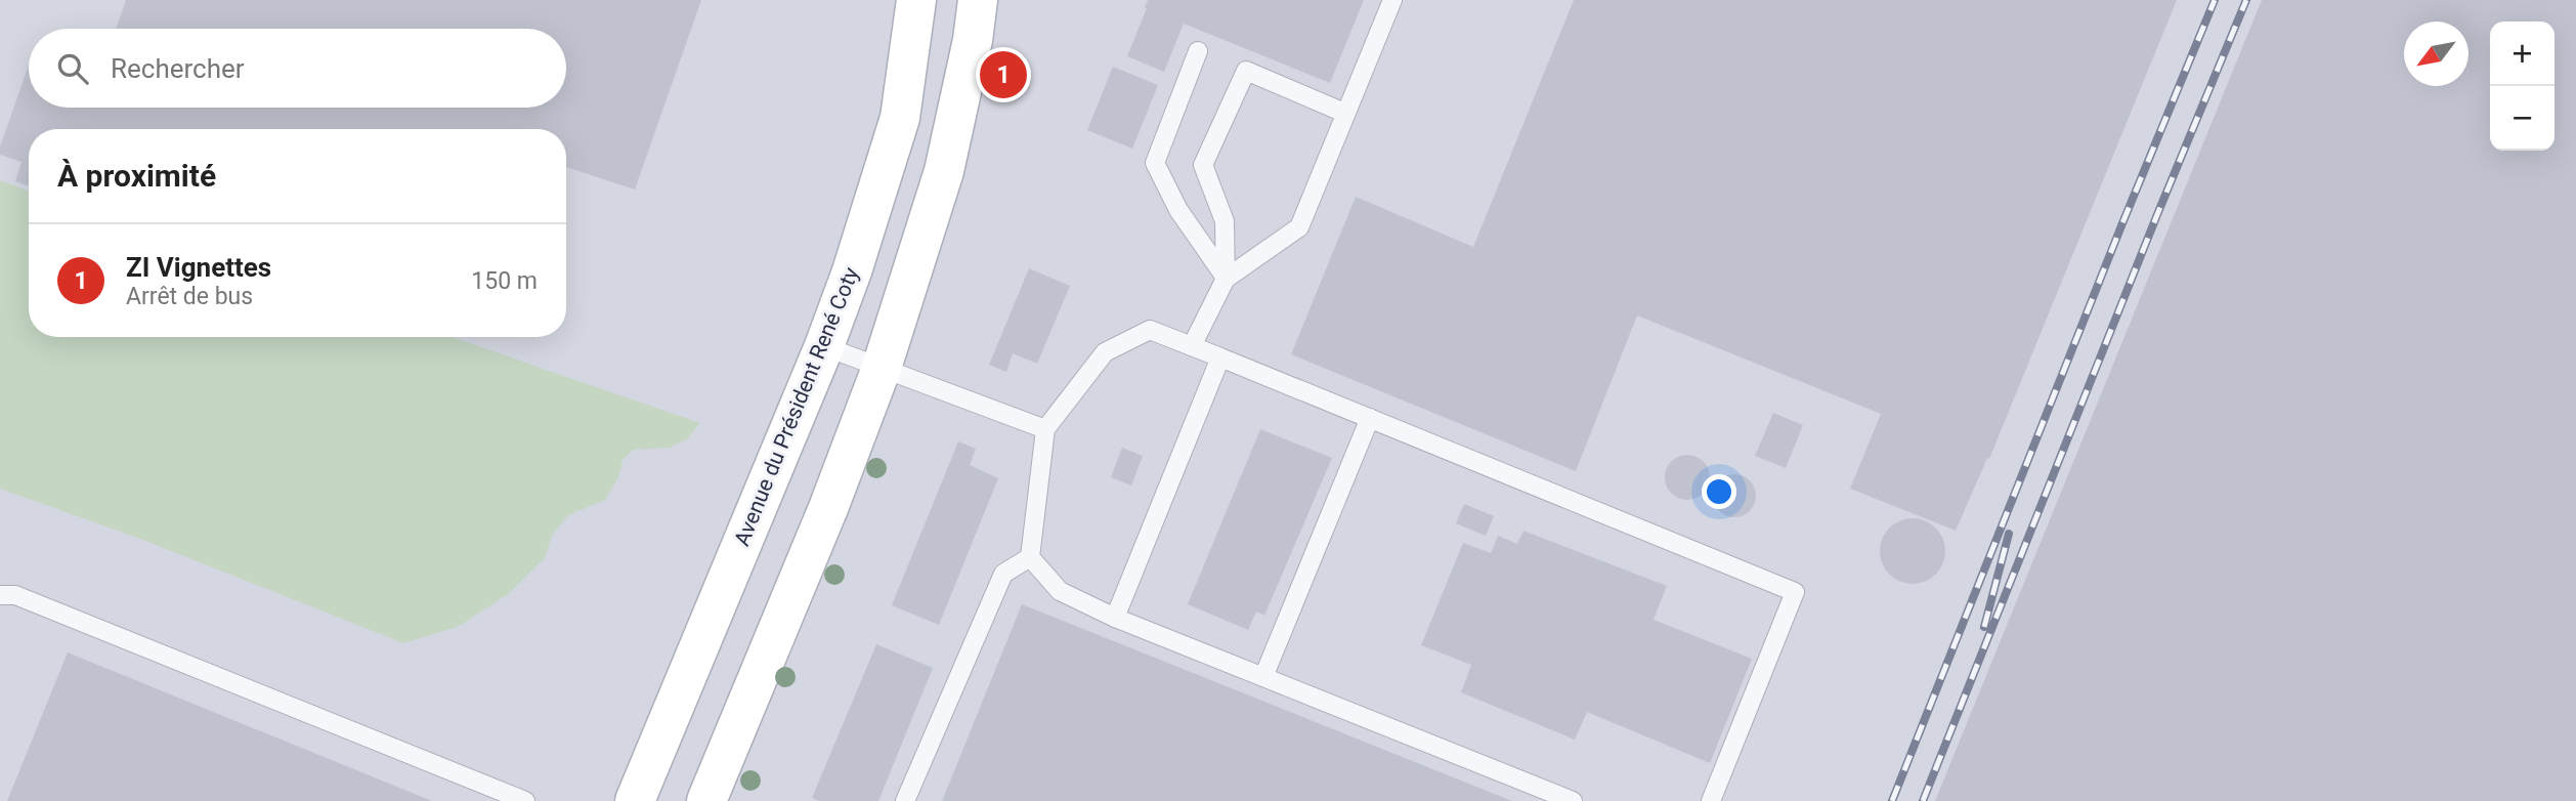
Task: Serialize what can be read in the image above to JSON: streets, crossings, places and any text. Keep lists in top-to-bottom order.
{
  "streets": {
    "main road": ["Avenue du Président René Coty"]
  },
  "north": "bottom left",
  "page": {
    "map_buttons": ["+", "−"],
    "search": "Rechercher",
    "pins": "1",
    "heading": "À proximité",
    "list": [
      {
        "mark": "1",
        "name": "ZI Vignettes",
        "note": "Arrêt de bus",
        "value": "150 m"
      }
    ]
  }
}
